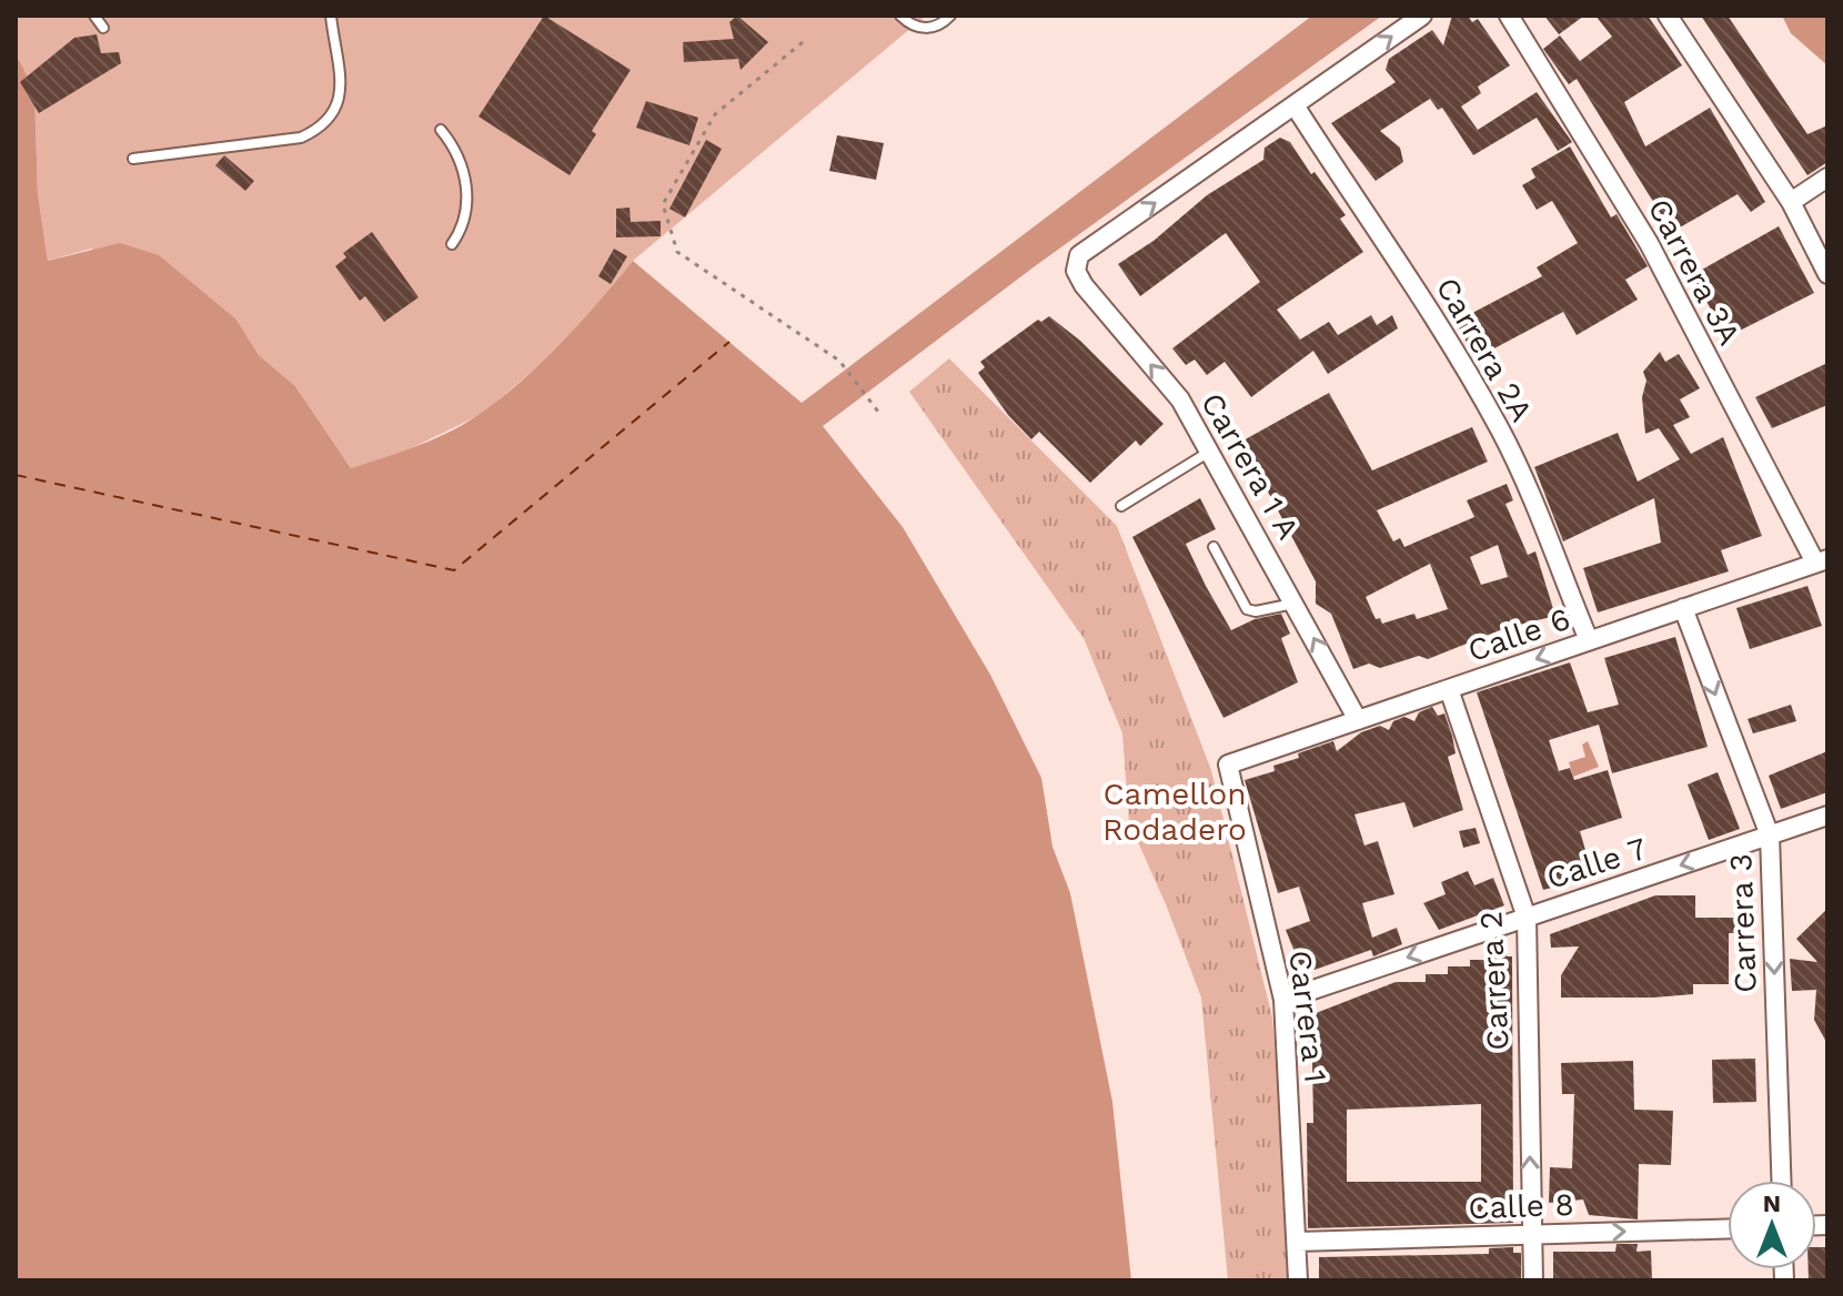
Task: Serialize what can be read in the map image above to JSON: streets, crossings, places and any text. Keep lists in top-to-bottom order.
{
  "streets": {
    "street": [
      "Carrera 3A",
      "Carrera 2A",
      "Carrera 1 A",
      "Calle 6",
      "Calle 7",
      "Carrera 3",
      "Carrera 2",
      "Carrera 1",
      "Calle 8"
    ]
  },
  "crossings": [
    ["Carrera 3A", "Calle 6"],
    ["Carrera 2A", "Carrera 1 A"],
    ["Carrera 2A", "Calle 6"],
    ["Carrera 1 A", "Calle 6"],
    ["Calle 6", "Carrera 3"],
    ["Calle 6", "Carrera 2"],
    ["Calle 6", "Carrera 1"],
    ["Calle 7", "Carrera 3"],
    ["Calle 7", "Carrera 2"],
    ["Calle 7", "Carrera 1"],
    ["Carrera 2", "Calle 8"],
    ["Carrera 1", "Calle 8"]
  ],
  "one_way": [
    "Calle 7",
    "Carrera 3",
    "Carrera 2",
    "Calle 8"
  ],
  "parks": ["Camellon Rodadero"],
  "north": "top"
}
